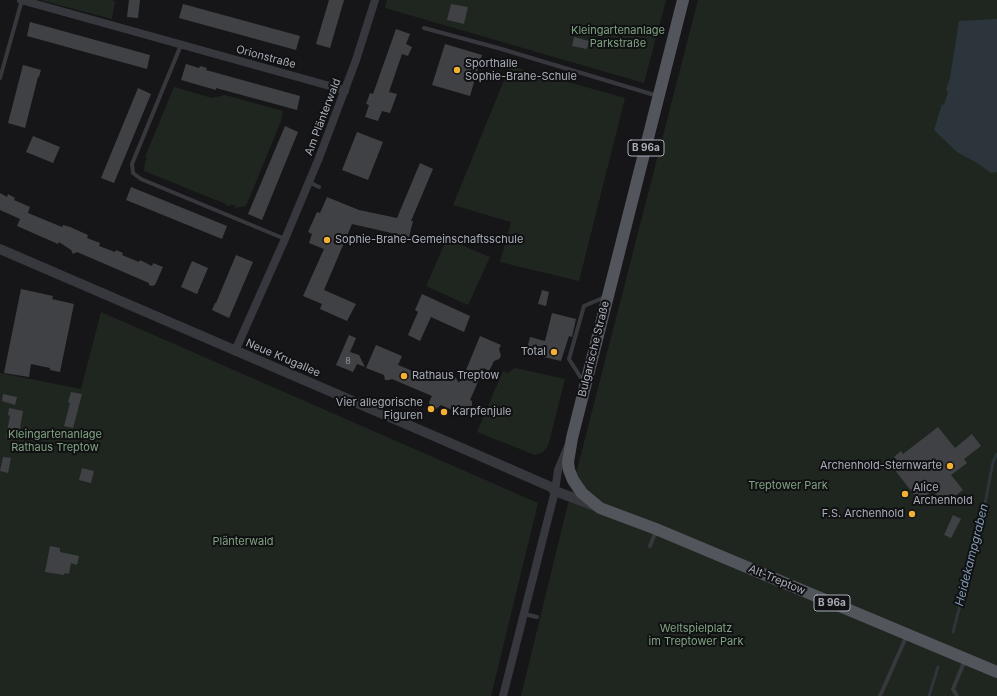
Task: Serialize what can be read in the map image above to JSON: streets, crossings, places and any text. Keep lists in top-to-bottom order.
{
  "streets": {
    "main road": ["B 96a", "Bulgarische Straße", "Alt-Treptow"],
    "street": ["Orionstraße", "Am Plänterwald", "Neue Krugallee"]
  },
  "crossings": [
    ["Orionstraße", "Am Plänterwald"],
    ["Am Plänterwald", "Neue Krugallee"],
    ["Bulgarische Straße", "Neue Krugallee"],
    ["Bulgarische Straße", "Alt-Treptow"],
    ["Neue Krugallee", "Alt-Treptow"]
  ],
  "water": ["Heidekampgraben"],
  "parks": [
    "Kleingartenanlage Parkstraße",
    "Kleingartenanlage Rathaus Treptow",
    "Treptower Park",
    "Plänterwald",
    "Weltspielplatz im Treptower Park"
  ],
  "places": [
    "Sporthalle Sophie-Brahe-Schule",
    "Sophie-Brahe-Gemeinschaftsschule",
    "Total",
    "Rathaus Treptow",
    "Vier allegorische Figuren",
    "Karpfenjule",
    "Archenhold-Sternwarte",
    "Alice Archenhold",
    "F.S. Archenhold"
  ],
  "house_numbers": ["8"]
}
